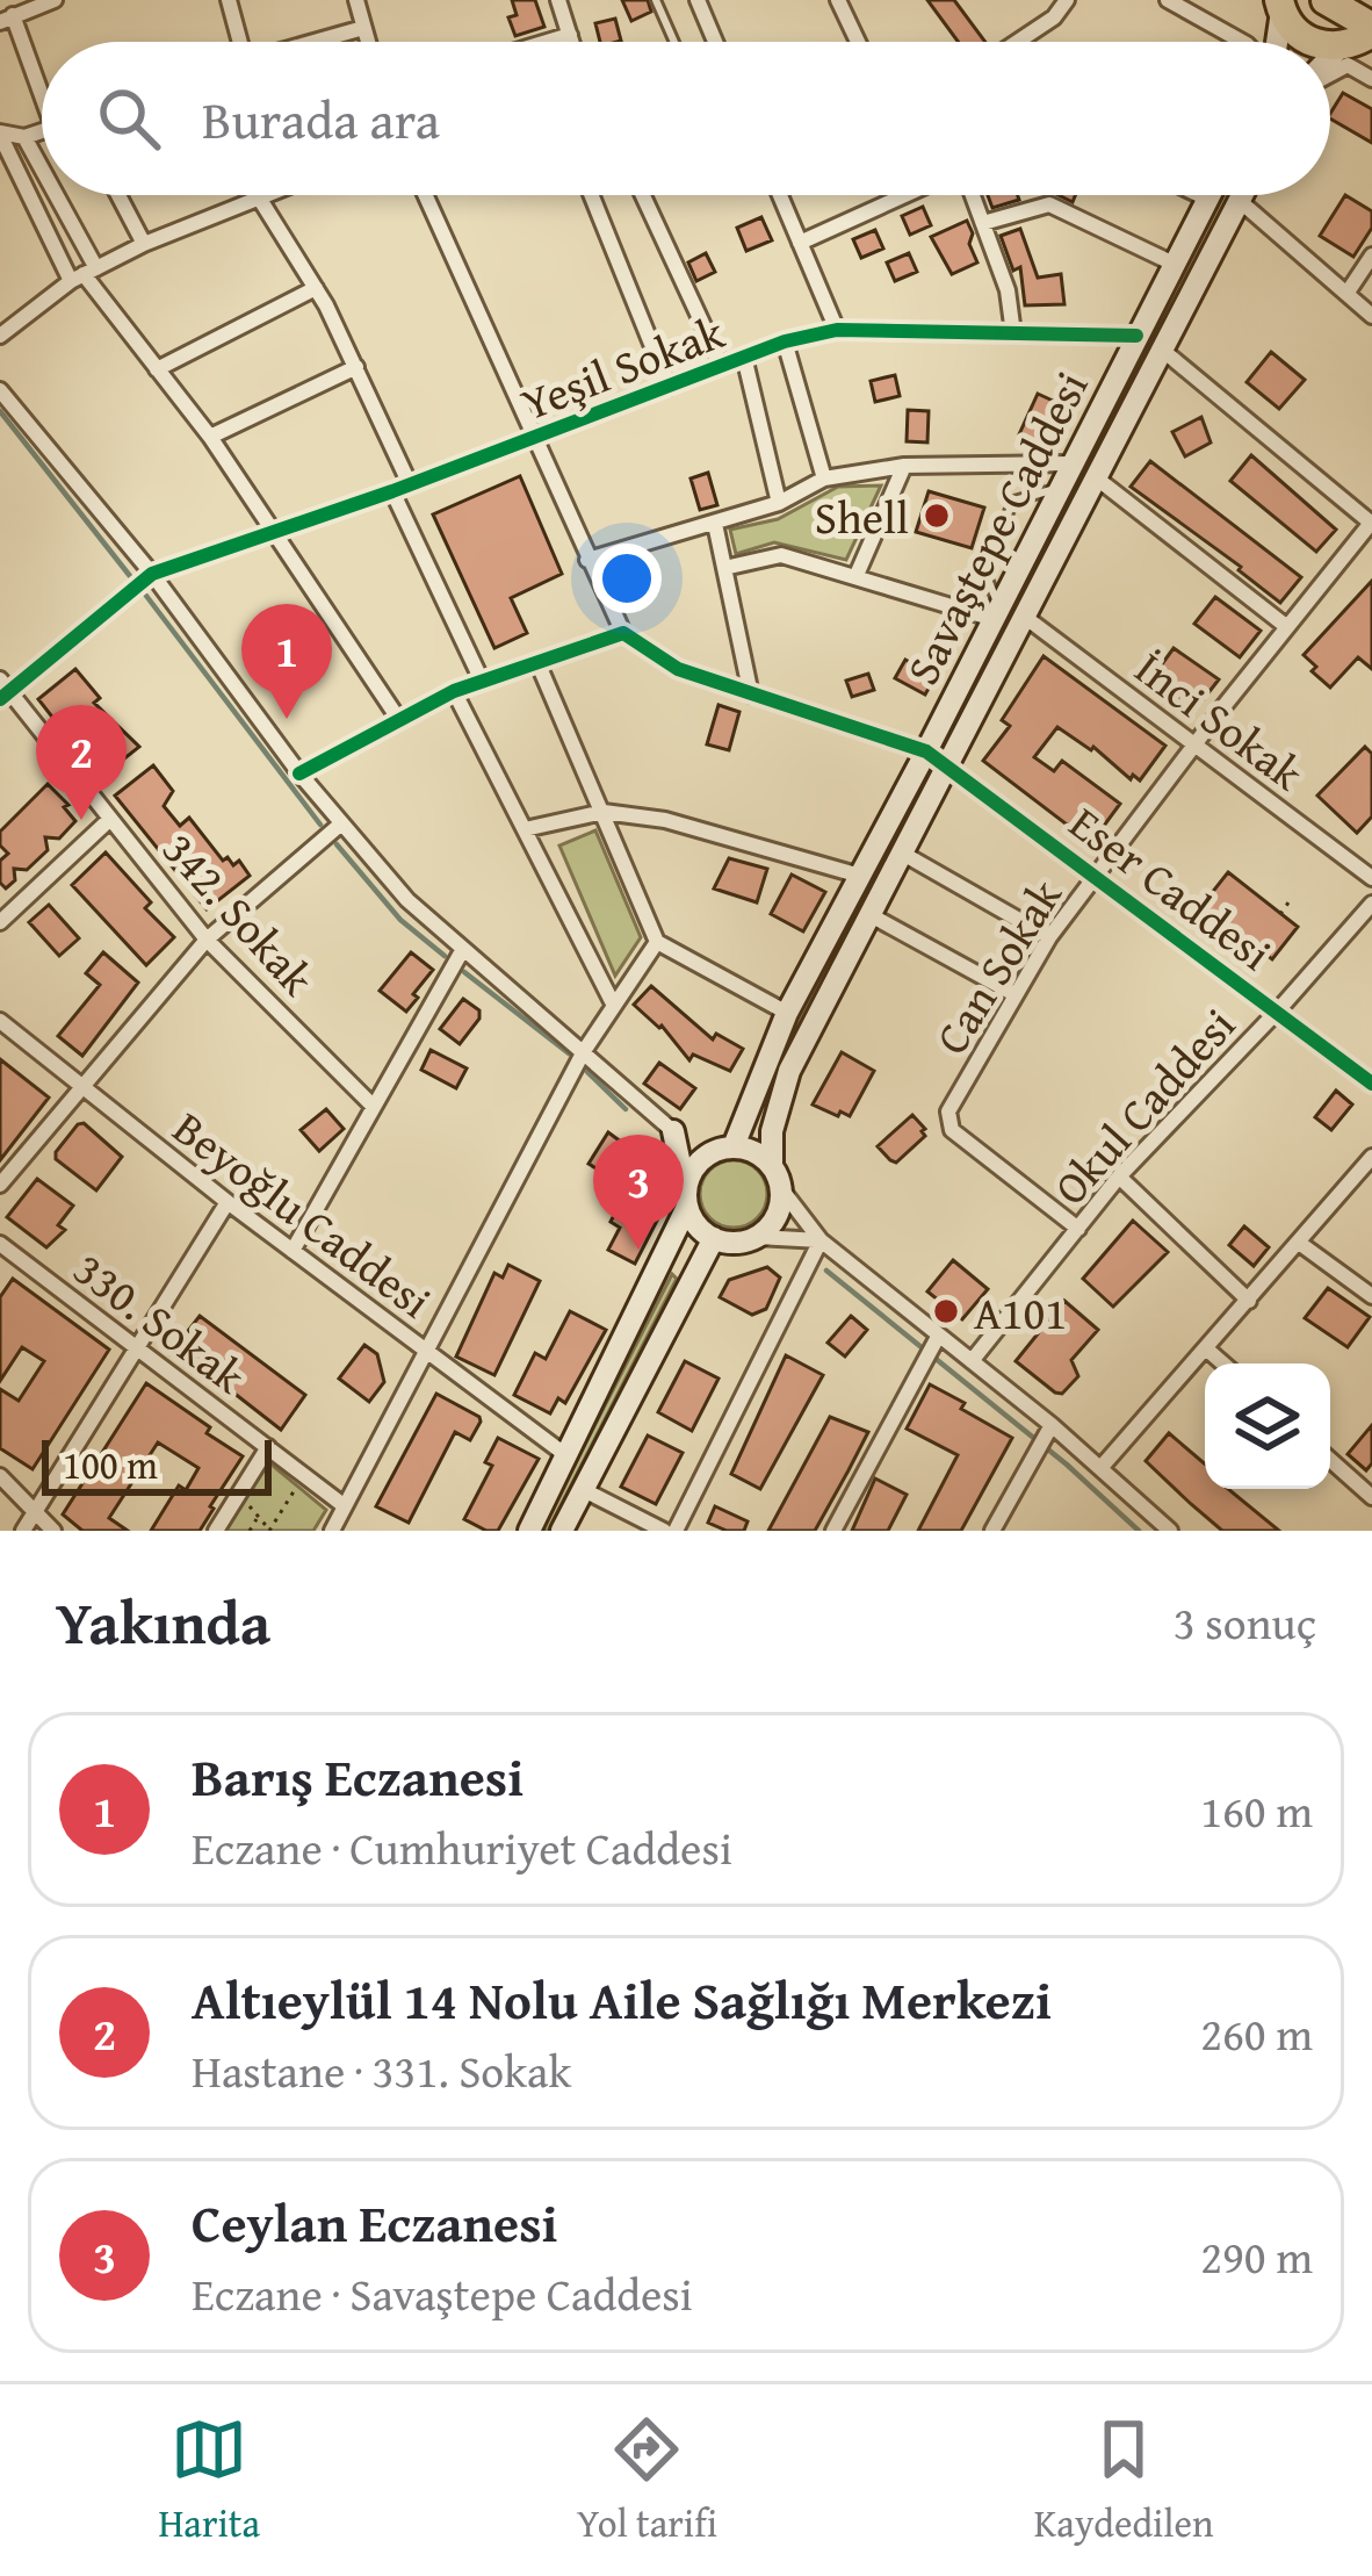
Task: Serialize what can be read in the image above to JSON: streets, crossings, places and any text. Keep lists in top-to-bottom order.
{
  "streets": {
    "main road": ["Savaştepe Caddesi"],
    "street": [
      "Yeşil Sokak",
      "İnci Sokak",
      "Eser Caddesi",
      "342. Sokak",
      "Can Sokak",
      "Okul Caddesi",
      "Beyoğlu Caddesi",
      "330. Sokak"
    ]
  },
  "crossings": [
    ["Yeşil Sokak", "Savaştepe Caddesi"],
    ["Savaştepe Caddesi", "İnci Sokak"],
    ["Savaştepe Caddesi", "Eser Caddesi"],
    ["İnci Sokak", "Can Sokak"],
    ["Eser Caddesi", "Can Sokak"],
    ["Eser Caddesi", "Okul Caddesi"],
    ["Can Sokak", "Okul Caddesi"]
  ],
  "places": ["Shell", "A101"],
  "scale_bar": "100 m",
  "page": {
    "search": "Burada ara",
    "pins": ["1", "2", "3"],
    "scale": "100 m",
    "heading": ["Yakında", "3 sonuç"],
    "list": [
      {
        "mark": "1",
        "name": "Barış Eczanesi",
        "note": "Eczane · Cumhuriyet Caddesi",
        "value": "160 m"
      },
      {
        "mark": "2",
        "name": "Altıeylül 14 Nolu Aile Sağlığı Merkezi",
        "note": "Hastane · 331. Sokak",
        "value": "260 m"
      },
      {
        "mark": "3",
        "name": "Ceylan Eczanesi",
        "note": "Eczane · Savaştepe Caddesi",
        "value": "290 m"
      }
    ],
    "nav": ["Harita", "Yol tarifi", "Kaydedilen"]
  }
}
